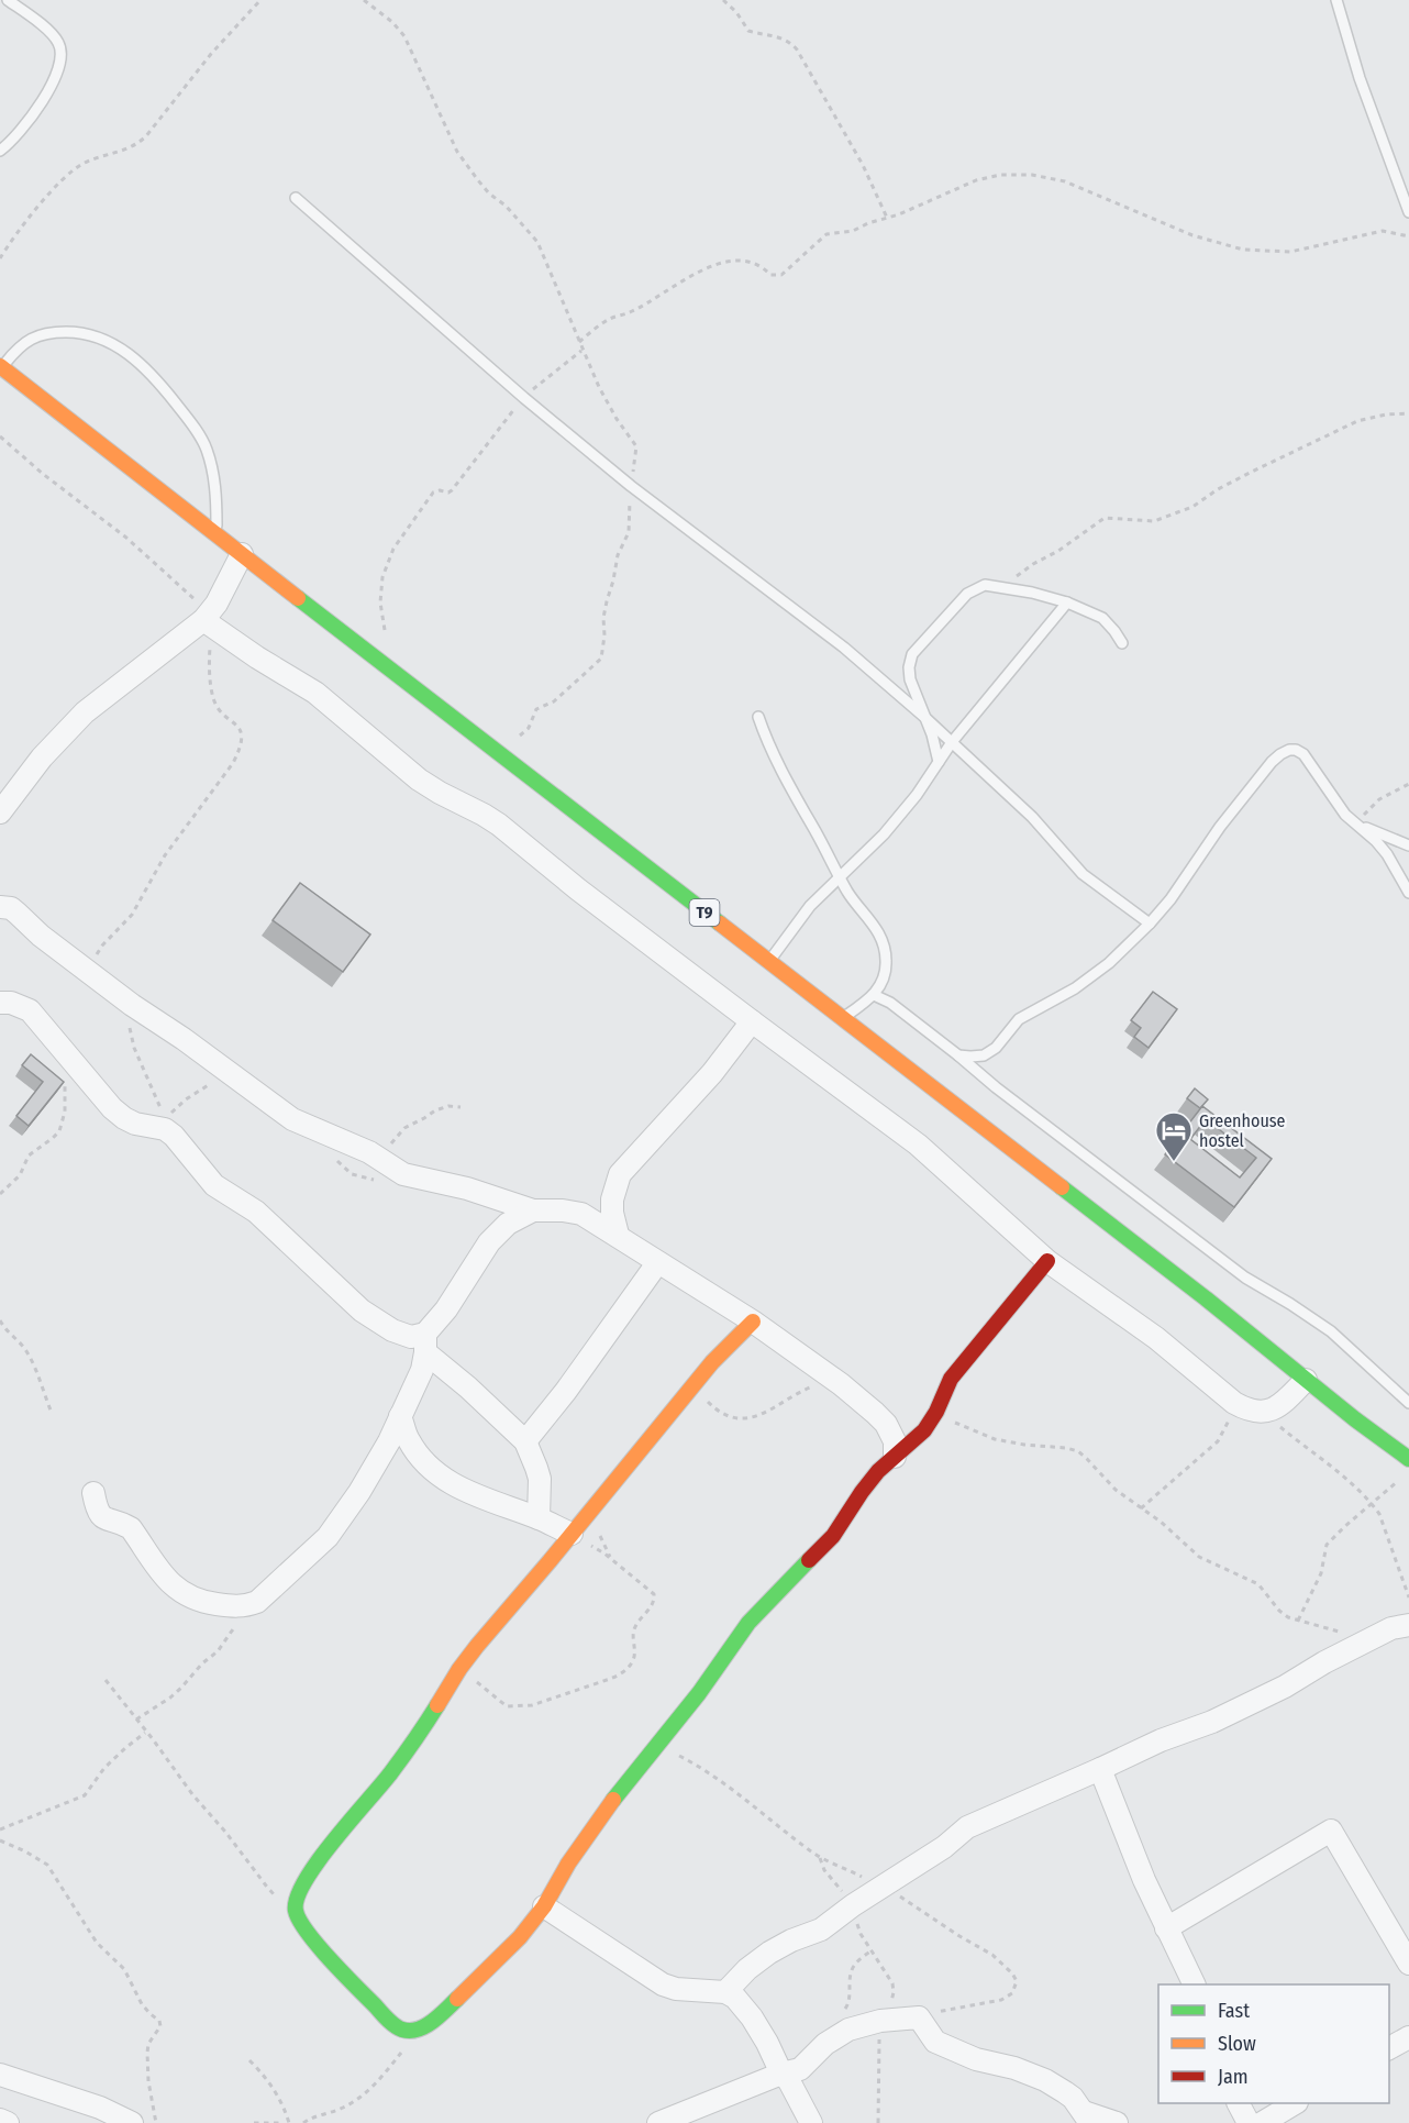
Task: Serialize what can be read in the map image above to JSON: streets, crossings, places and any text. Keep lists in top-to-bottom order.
{
  "streets": {
    "main road": ["T9"]
  },
  "places": {
    "hotel": ["Greenhouse hostel"]
  },
  "legend": ["Fast", "Slow", "Jam"]
}
